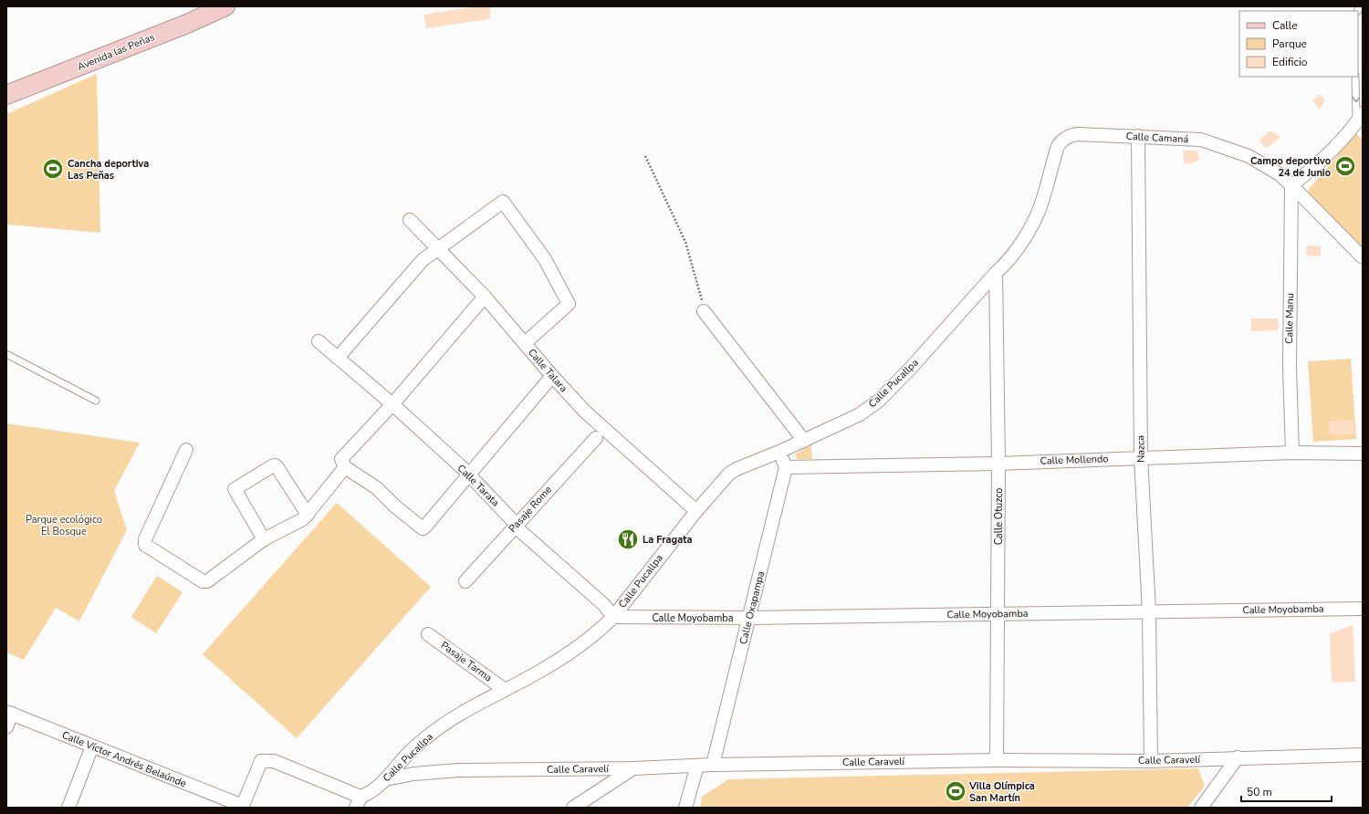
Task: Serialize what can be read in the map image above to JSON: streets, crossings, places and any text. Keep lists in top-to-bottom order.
{
  "streets": {
    "street": [
      "Avenida las Peñas",
      "Calle Camaná",
      "Calle Manu",
      "Calle Talara",
      "Calle Pucallpa",
      "Nazca",
      "Calle Mollendo",
      "Calle Tarata",
      "Pasaje Rome",
      "Calle Otuzco",
      "Calle Oxapampa",
      "Calle Moyobamba",
      "Pasaje Tarma",
      "Calle Víctor Andrés Belaúnde",
      "Calle Caravelí"
    ]
  },
  "crossings": [
    ["Calle Camaná", "Calle Manu"],
    ["Calle Camaná", "Calle Pucallpa"],
    ["Calle Camaná", "Nazca"],
    ["Calle Camaná", "Calle Otuzco"],
    ["Calle Manu", "Calle Mollendo"],
    ["Calle Talara", "Calle Pucallpa"],
    ["Calle Pucallpa", "Calle Tarata"],
    ["Calle Pucallpa", "Calle Otuzco"],
    ["Calle Pucallpa", "Calle Moyobamba"],
    ["Calle Pucallpa", "Pasaje Tarma"],
    ["Calle Pucallpa", "Calle Caravelí"],
    ["Nazca", "Calle Mollendo"],
    ["Nazca", "Calle Moyobamba"],
    ["Nazca", "Calle Caravelí"],
    ["Calle Mollendo", "Calle Otuzco"],
    ["Calle Mollendo", "Calle Oxapampa"],
    ["Calle Tarata", "Pasaje Rome"],
    ["Calle Tarata", "Calle Moyobamba"],
    ["Calle Otuzco", "Calle Moyobamba"],
    ["Calle Otuzco", "Calle Caravelí"],
    ["Calle Oxapampa", "Calle Moyobamba"],
    ["Calle Oxapampa", "Calle Caravelí"]
  ],
  "parks": ["Parque ecológico El Bosque"],
  "places": {
    "sports": ["Campo deportivo 24 de Junio", "Cancha deportiva Las Peñas", "Villa Olímpica San Martín"],
    "restaurant": ["La Fragata"]
  },
  "legend": ["Calle", "Parque", "Edificio"],
  "scale_bar": "50 m"
}
